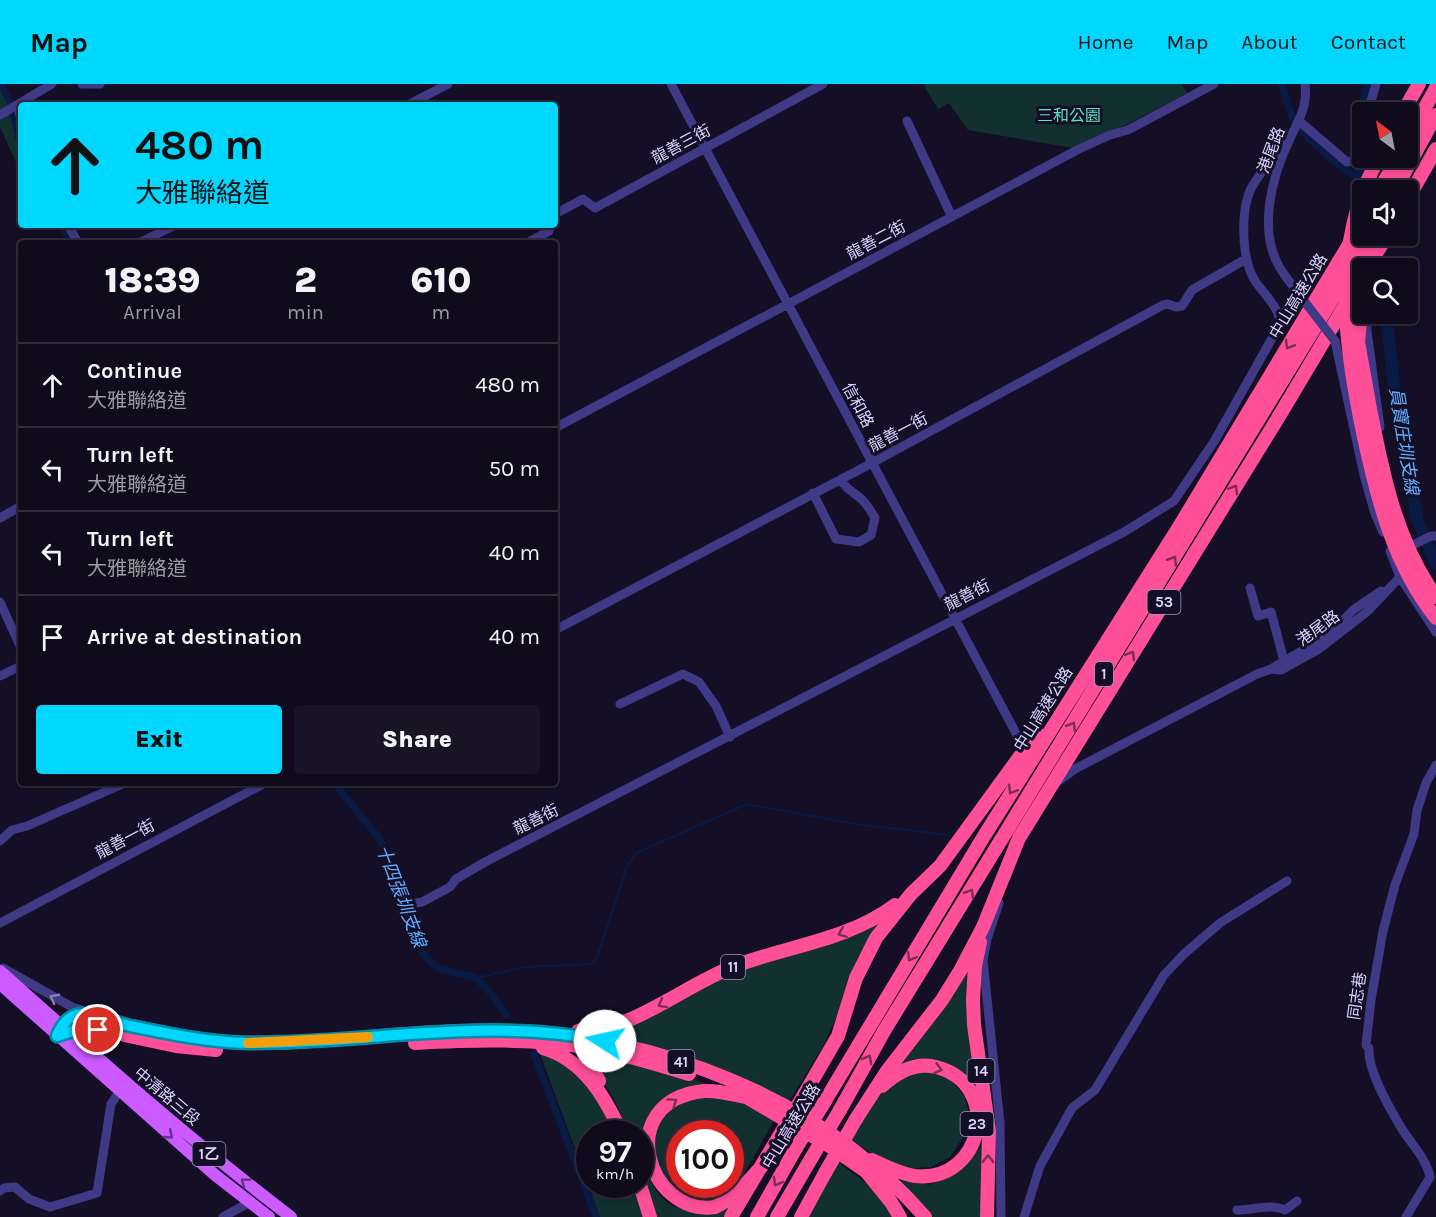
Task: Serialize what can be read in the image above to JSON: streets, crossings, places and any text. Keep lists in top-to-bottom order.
{
  "streets": {
    "highway": [
      "中山高速公路",
      "53",
      "1",
      "11",
      "41",
      "14",
      "23"
    ],
    "main road": ["中清路三段", "1乙"],
    "street": [
      "龍善三街",
      "港尾路",
      "龍善二街",
      "信和路",
      "龍善一街",
      "龍善街",
      "同志巷"
    ]
  },
  "crossings": [
    ["龍善三街", "信和路"],
    ["港尾路", "龍善街"],
    ["龍善二街", "信和路"],
    ["信和路", "龍善一街"],
    ["信和路", "龍善街"],
    ["龍善一街", "龍善街"],
    ["53", "14"],
    ["41", "23"]
  ],
  "water": ["員寶庄圳支線", "十四張圳支線"],
  "parks": ["三和公園"],
  "north": "top left",
  "page": {
    "header": "Map",
    "nav": [
      "Home",
      "Map",
      "About",
      "Contact"
    ],
    "turn": ["480 m", "大雅聯絡道"],
    "eta": [
      "18:39",
      "Arrival",
      "2",
      "min",
      "610",
      "m"
    ],
    "list": [
      {
        "name": "Continue",
        "note": "大雅聯絡道",
        "value": "480 m"
      },
      {
        "name": "Turn left",
        "note": "大雅聯絡道",
        "value": "50 m"
      },
      {
        "name": "Turn left",
        "note": "大雅聯絡道",
        "value": "40 m"
      },
      {
        "name": "Arrive at destination",
        "value": "40 m"
      }
    ],
    "buttons": ["Exit", "Share"],
    "speed": "97 km/h",
    "limit": "100"
  }
}
